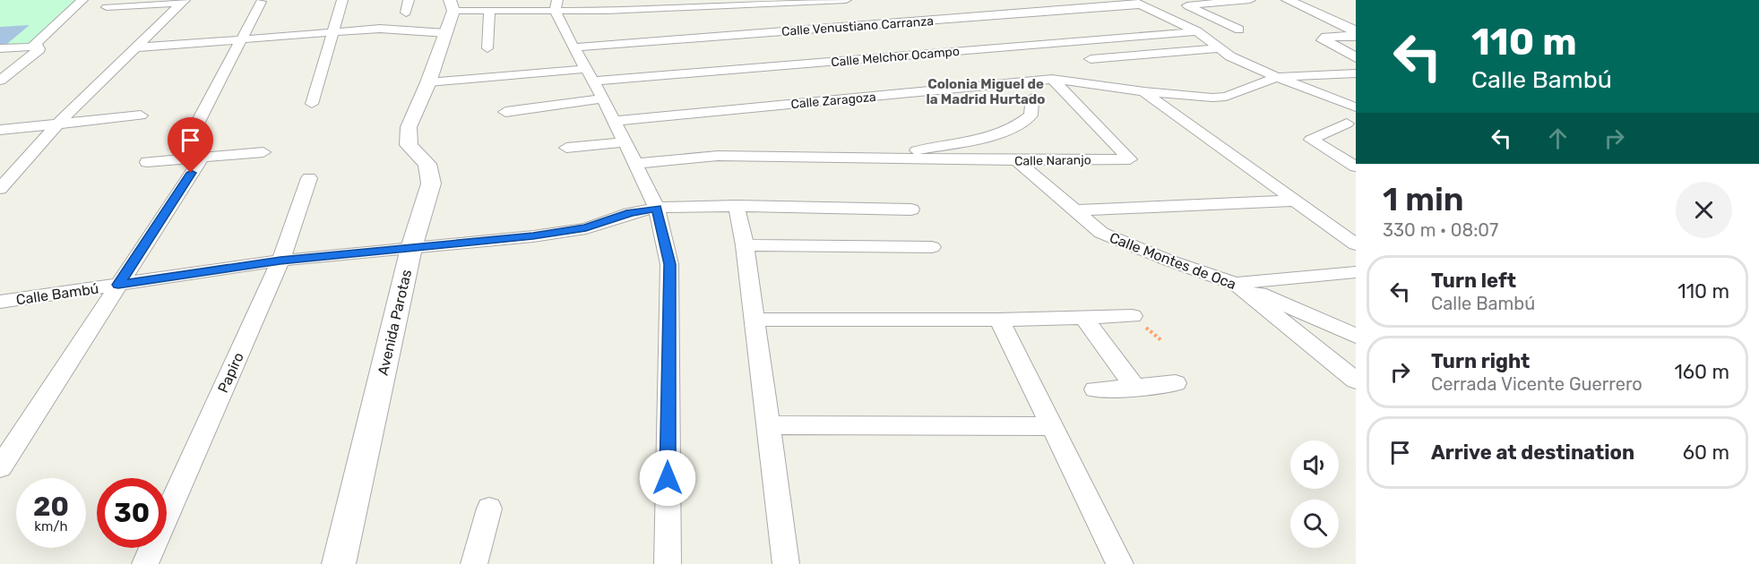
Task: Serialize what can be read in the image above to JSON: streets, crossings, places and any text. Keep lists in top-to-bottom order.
{
  "streets": {
    "street": [
      "Calle Venustiano Carranza",
      "Calle Melchor Ocampo",
      "Calle Zaragoza",
      "Calle Naranjo",
      "Calle Montes de Oca",
      "Calle Bambú",
      "Avenida Parotas",
      "Papiro"
    ]
  },
  "crossings": [
    ["Calle Zaragoza", "Calle Naranjo"],
    ["Calle Naranjo", "Calle Montes de Oca"],
    ["Calle Bambú", "Avenida Parotas"],
    ["Calle Bambú", "Papiro"]
  ],
  "districts": ["Colonia Miguel de la Madrid Hurtado"],
  "page": {
    "turn": ["110 m", "Calle Bambú"],
    "heading": ["1 min", "330 m · 08:07"],
    "list": [
      {
        "name": "Turn left",
        "note": "Calle Bambú",
        "value": "110 m"
      },
      {
        "name": "Turn right",
        "note": "Cerrada Vicente Guerrero",
        "value": "160 m"
      },
      {
        "name": "Arrive at destination",
        "value": "60 m"
      }
    ],
    "speed": "20 km/h",
    "limit": "30"
  }
}
